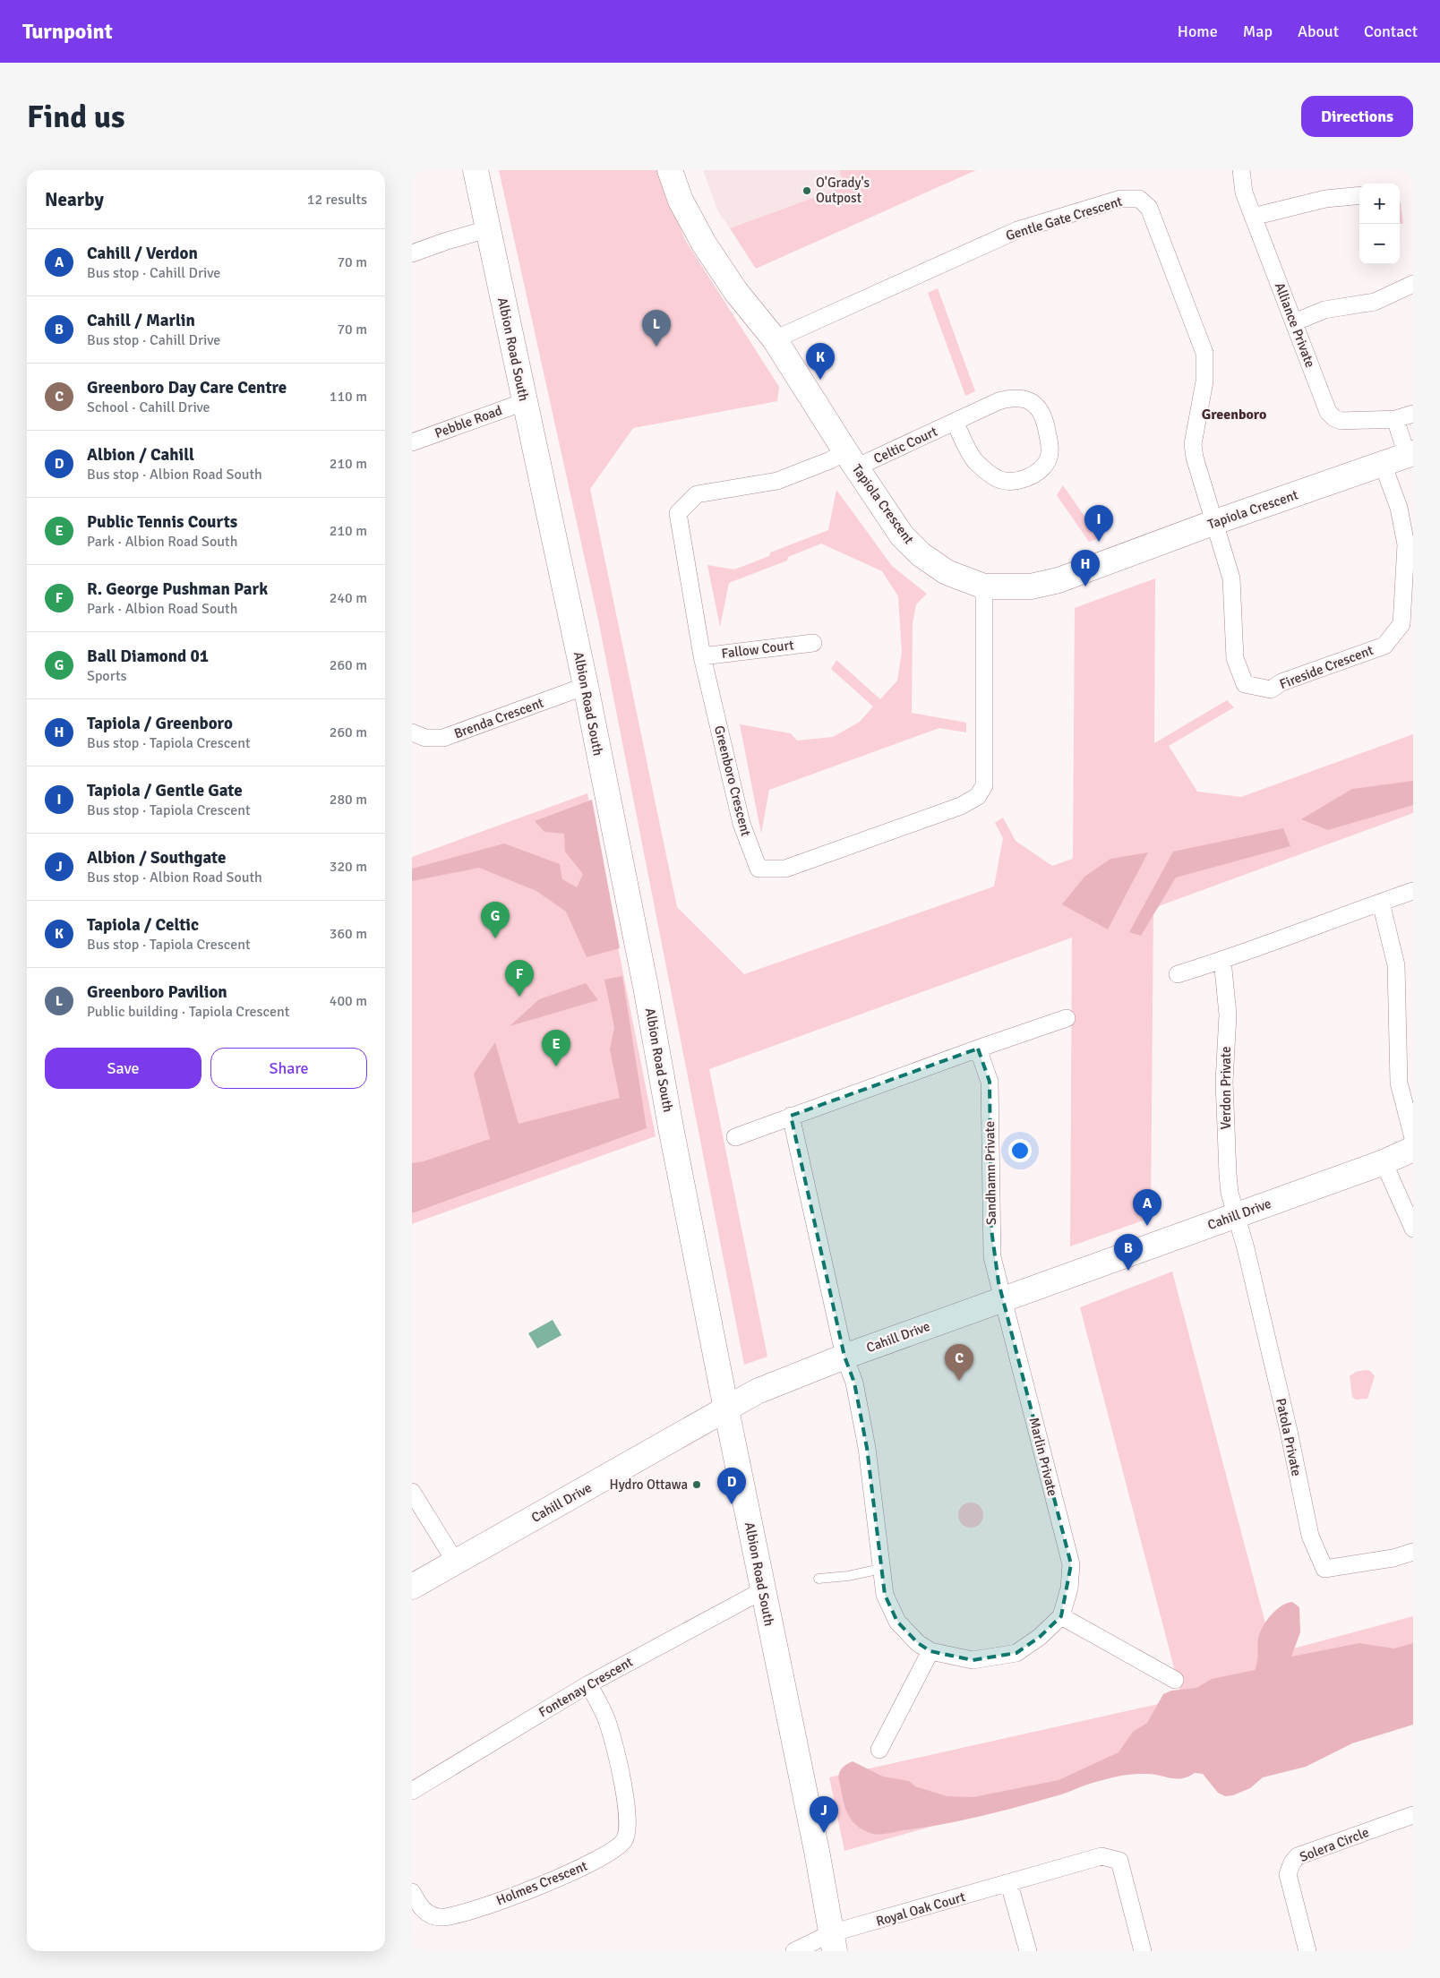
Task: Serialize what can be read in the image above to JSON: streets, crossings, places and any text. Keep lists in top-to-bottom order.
{
  "streets": {
    "street": [
      "Gentle Gate Crescent",
      "Alliance Private",
      "Albion Road South",
      "Pebble Road",
      "Celtic Court",
      "Tapiola Crescent",
      "Fallow Court",
      "Fireside Crescent",
      "Brenda Crescent",
      "Greenboro Crescent",
      "Verdon Private",
      "Sandhamn Private",
      "Cahill Drive",
      "Patola Private",
      "Marlin Private",
      "Fontenay Crescent",
      "Solera Circle",
      "Holmes Crescent",
      "Royal Oak Court"
    ]
  },
  "crossings": [
    ["Gentle Gate Crescent", "Tapiola Crescent"],
    ["Gentle Gate Crescent", "Fireside Crescent"],
    ["Albion Road South", "Pebble Road"],
    ["Albion Road South", "Brenda Crescent"],
    ["Albion Road South", "Cahill Drive"],
    ["Albion Road South", "Fontenay Crescent"],
    ["Albion Road South", "Royal Oak Court"],
    ["Celtic Court", "Tapiola Crescent"],
    ["Celtic Court", "Greenboro Crescent"],
    ["Tapiola Crescent", "Fireside Crescent"],
    ["Tapiola Crescent", "Greenboro Crescent"],
    ["Fallow Court", "Greenboro Crescent"],
    ["Verdon Private", "Cahill Drive"],
    ["Verdon Private", "Patola Private"],
    ["Sandhamn Private", "Cahill Drive"],
    ["Sandhamn Private", "Marlin Private"],
    ["Cahill Drive", "Patola Private"],
    ["Cahill Drive", "Marlin Private"],
    ["Fontenay Crescent", "Holmes Crescent"]
  ],
  "districts": ["Greenboro"],
  "places": ["O'Grady's Outpost", "Hydro Ottawa"],
  "page": {
    "header": "Turnpoint",
    "nav": [
      "Home",
      "Map",
      "About",
      "Contact"
    ],
    "buttons": [
      "Directions",
      ["Save", "Share"]
    ],
    "title": "Find us",
    "heading": ["Nearby", "12 results"],
    "map_buttons": ["+", "−"],
    "list": [
      {
        "mark": "A",
        "name": "Cahill / Verdon",
        "note": "Bus stop · Cahill Drive",
        "value": "70 m"
      },
      {
        "mark": "B",
        "name": "Cahill / Marlin",
        "note": "Bus stop · Cahill Drive",
        "value": "70 m"
      },
      {
        "mark": "C",
        "name": "Greenboro Day Care Centre",
        "note": "School · Cahill Drive",
        "value": "110 m"
      },
      {
        "mark": "D",
        "name": "Albion / Cahill",
        "note": "Bus stop · Albion Road South",
        "value": "210 m"
      },
      {
        "mark": "E",
        "name": "Public Tennis Courts",
        "note": "Park · Albion Road South",
        "value": "210 m"
      },
      {
        "mark": "F",
        "name": "R. George Pushman Park",
        "note": "Park · Albion Road South",
        "value": "240 m"
      },
      {
        "mark": "G",
        "name": "Ball Diamond 01",
        "note": "Sports",
        "value": "260 m"
      },
      {
        "mark": "H",
        "name": "Tapiola / Greenboro",
        "note": "Bus stop · Tapiola Crescent",
        "value": "260 m"
      },
      {
        "mark": "I",
        "name": "Tapiola / Gentle Gate",
        "note": "Bus stop · Tapiola Crescent",
        "value": "280 m"
      },
      {
        "mark": "J",
        "name": "Albion / Southgate",
        "note": "Bus stop · Albion Road South",
        "value": "320 m"
      },
      {
        "mark": "K",
        "name": "Tapiola / Celtic",
        "note": "Bus stop · Tapiola Crescent",
        "value": "360 m"
      },
      {
        "mark": "L",
        "name": "Greenboro Pavilion",
        "note": "Public building · Tapiola Crescent",
        "value": "400 m"
      }
    ],
    "pins": [
      "L",
      "K",
      "I",
      "H",
      "G",
      "F",
      "E",
      "A",
      "B",
      "C",
      "D",
      "J"
    ]
  }
}
